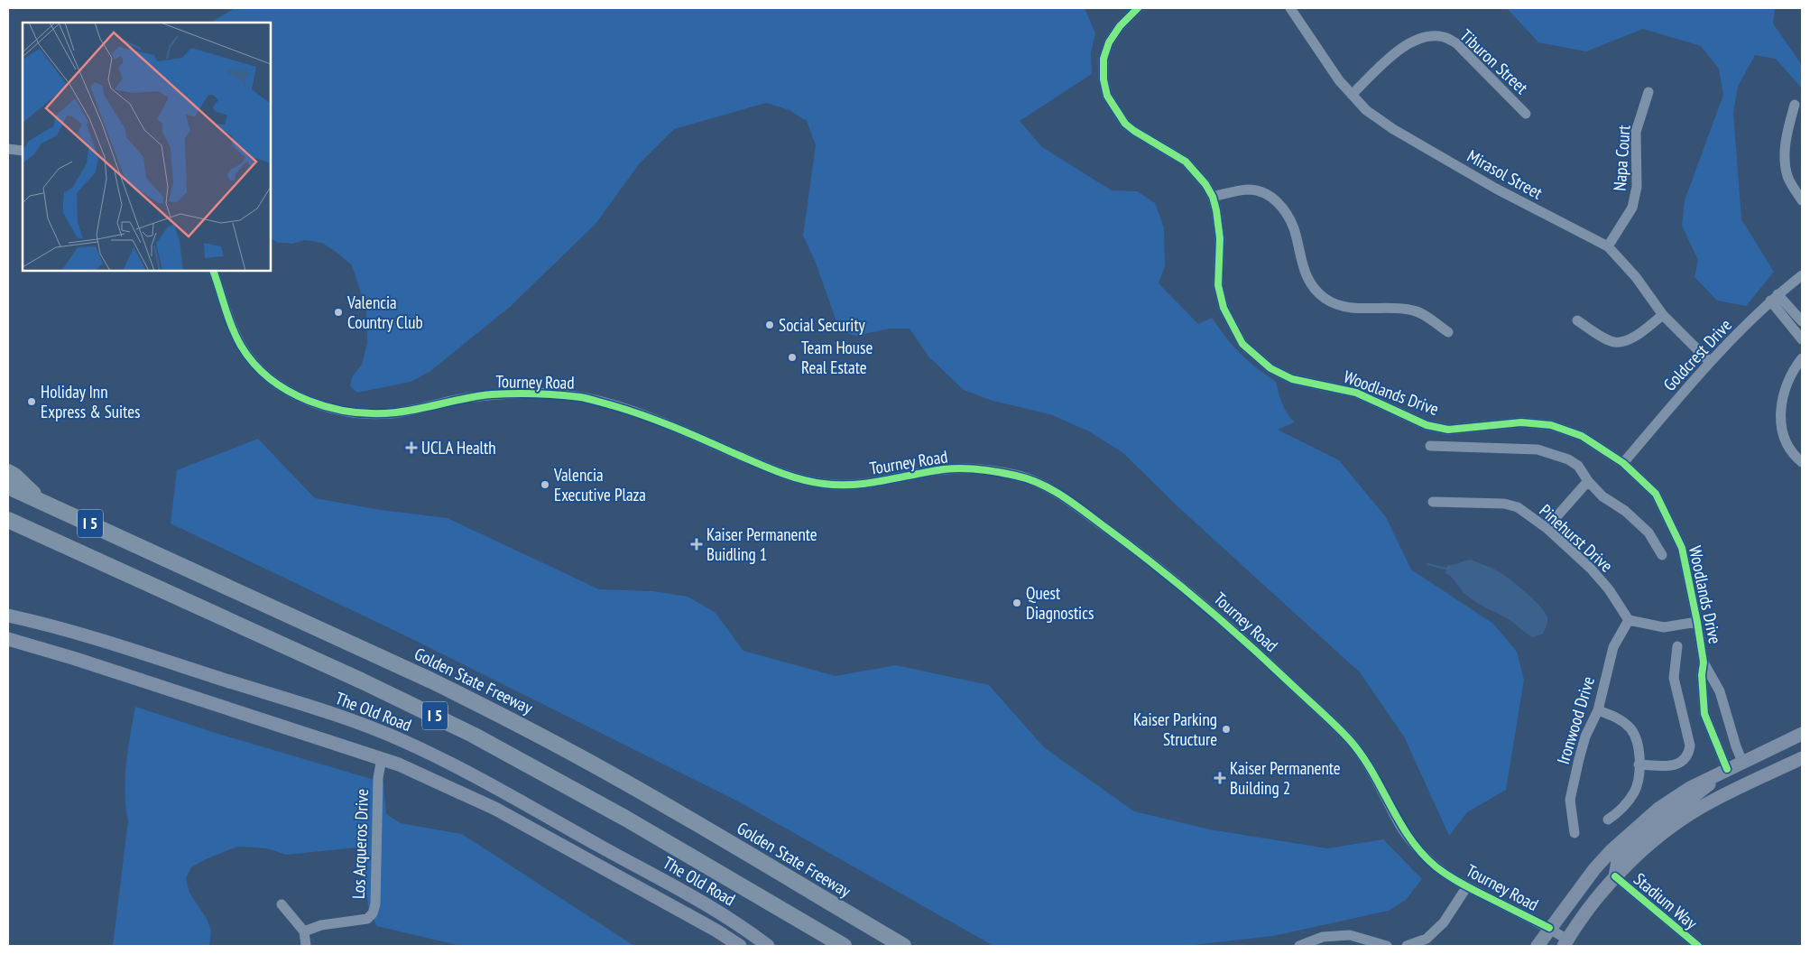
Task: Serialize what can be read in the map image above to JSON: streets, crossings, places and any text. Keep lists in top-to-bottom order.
{
  "streets": {
    "highway": ["I 5", "Golden State Freeway"],
    "main road": ["The Old Road"],
    "street": [
      "Tiburon Street",
      "Napa Court",
      "Mirasol Street",
      "Goldcrest Drive",
      "Tourney Road",
      "Woodlands Drive",
      "Pinehurst Drive",
      "Ironwood Drive",
      "Los Arqueros Drive",
      "Stadium Way"
    ]
  },
  "crossings": [
    ["Tiburon Street", "Mirasol Street"],
    ["Napa Court", "Mirasol Street"],
    ["Mirasol Street", "Goldcrest Drive"],
    ["Goldcrest Drive", "Woodlands Drive"],
    ["I 5", "Golden State Freeway"],
    ["Pinehurst Drive", "Ironwood Drive"],
    ["The Old Road", "Los Arqueros Drive"]
  ],
  "places": {
    "other": [
      "Valencia Country Club",
      "Social Security",
      "Team House Real Estate",
      "Holiday Inn Express & Suites",
      "Valencia Executive Plaza",
      "Quest Diagnostics",
      "Kaiser Parking Structure"
    ],
    "health": ["UCLA Health", "Kaiser Permanente Buidling 1", "Kaiser Permanente Building 2"]
  }
}
